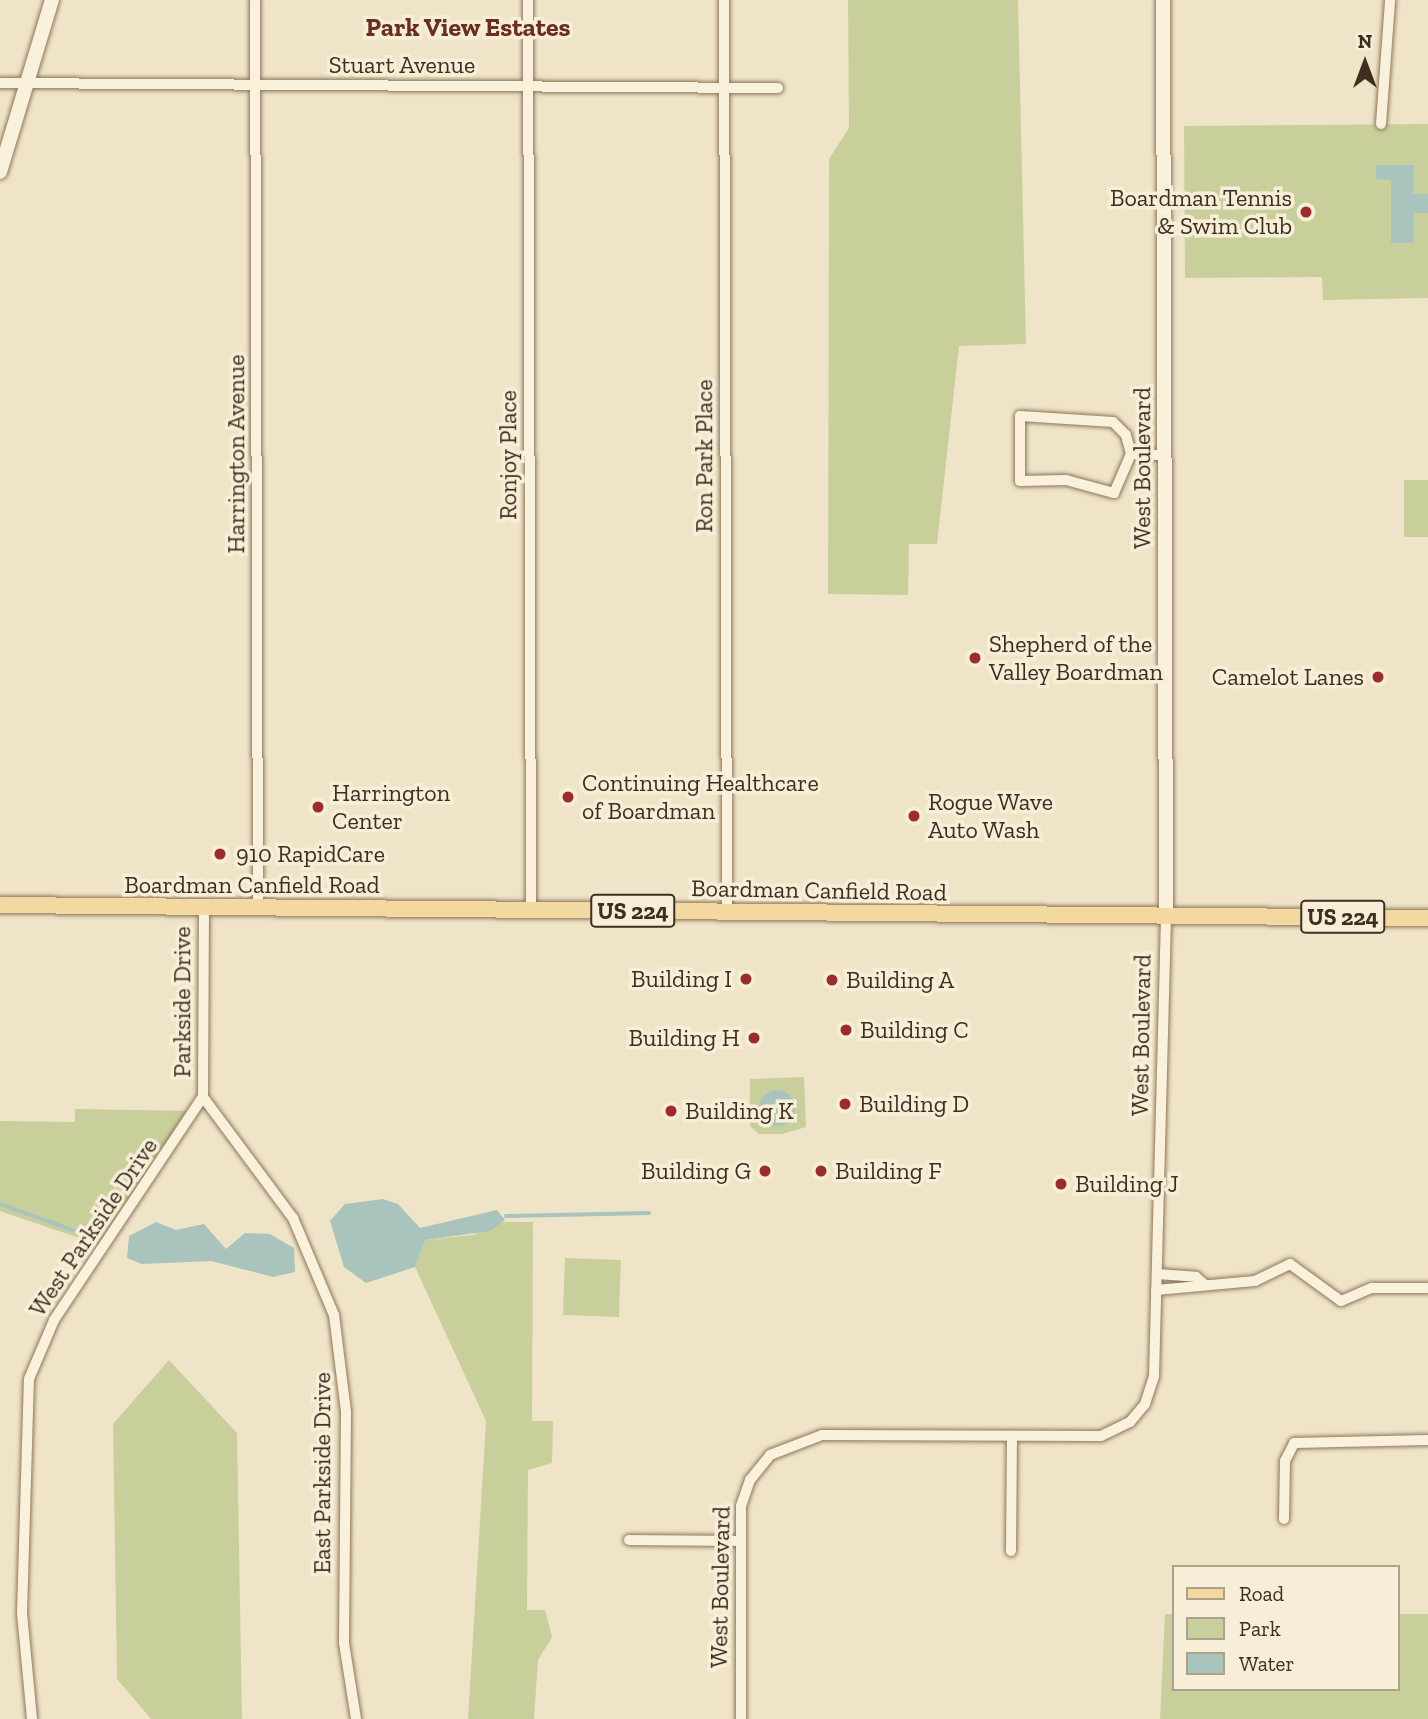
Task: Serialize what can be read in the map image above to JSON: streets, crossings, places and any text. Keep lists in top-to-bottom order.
{
  "streets": {
    "main road": ["Boardman Canfield Road", "US 224"],
    "street": [
      "Stuart Avenue",
      "Harrington Avenue",
      "Ronjoy Place",
      "Ron Park Place",
      "West Boulevard",
      "Parkside Drive",
      "West Parkside Drive",
      "East Parkside Drive"
    ]
  },
  "crossings": [
    ["Stuart Avenue", "Harrington Avenue"],
    ["Stuart Avenue", "Ronjoy Place"],
    ["Stuart Avenue", "Ron Park Place"],
    ["Harrington Avenue", "Boardman Canfield Road"],
    ["Ronjoy Place", "Boardman Canfield Road"],
    ["Ron Park Place", "Boardman Canfield Road"],
    ["West Boulevard", "Boardman Canfield Road"],
    ["Boardman Canfield Road", "Parkside Drive"],
    ["Parkside Drive", "West Parkside Drive"],
    ["Parkside Drive", "East Parkside Drive"],
    ["West Parkside Drive", "East Parkside Drive"]
  ],
  "districts": ["Park View Estates"],
  "places": [
    "Boardman Tennis & Swim Club",
    "Shepherd of the Valley Boardman",
    "Camelot Lanes",
    "Continuing Healthcare of Boardman",
    "Harrington Center",
    "Rogue Wave Auto Wash",
    "910 RapidCare",
    "Building I",
    "Building A",
    "Building C",
    "Building H",
    "Building D",
    "Building K",
    "Building G",
    "Building F",
    "Building J"
  ],
  "legend": ["Road", "Park", "Water"],
  "north": "top"
}
